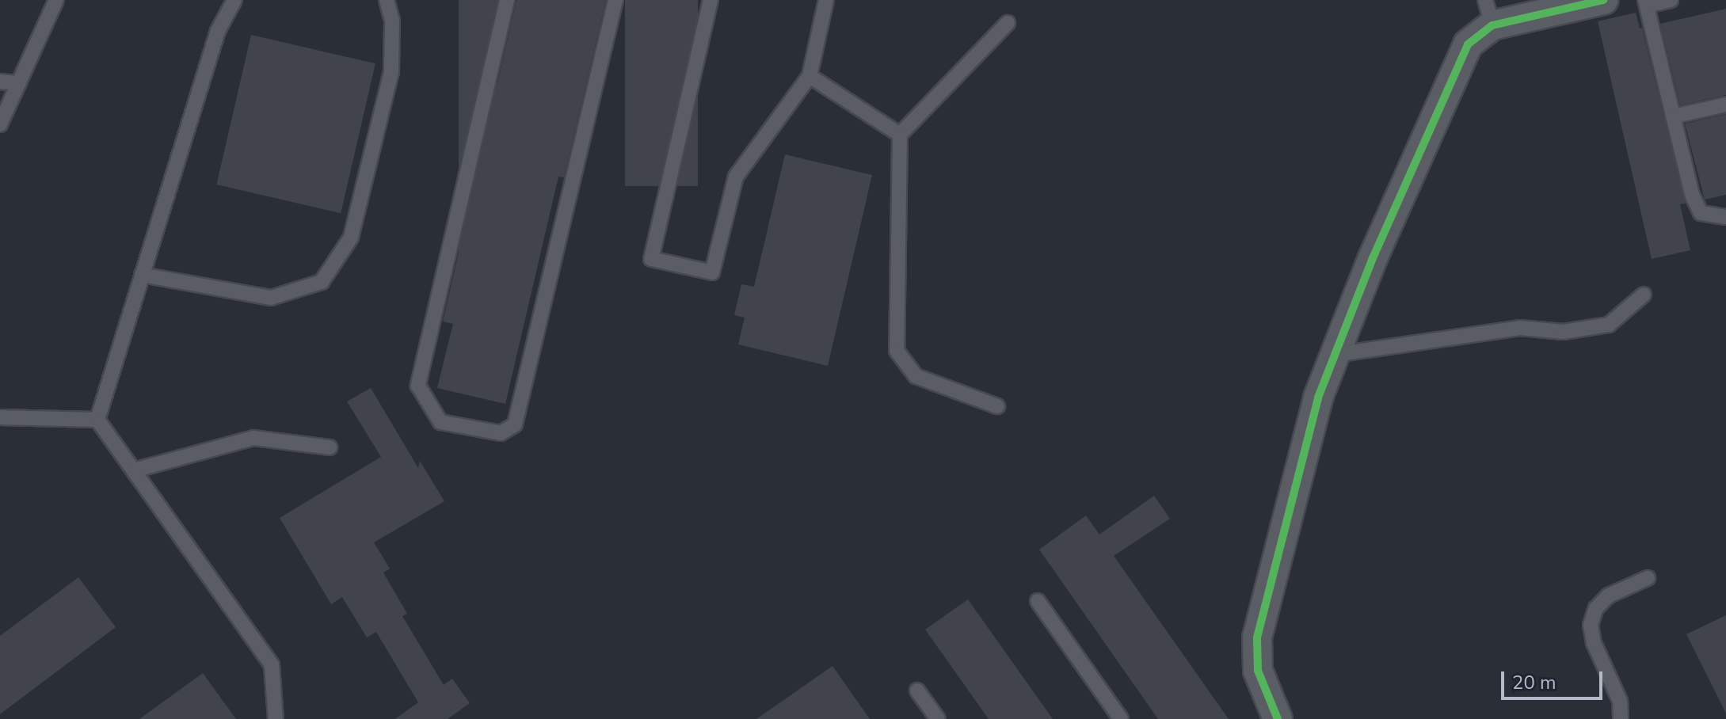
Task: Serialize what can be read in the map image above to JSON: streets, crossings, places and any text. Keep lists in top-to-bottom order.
{
  "scale_bar": "20 m"
}
